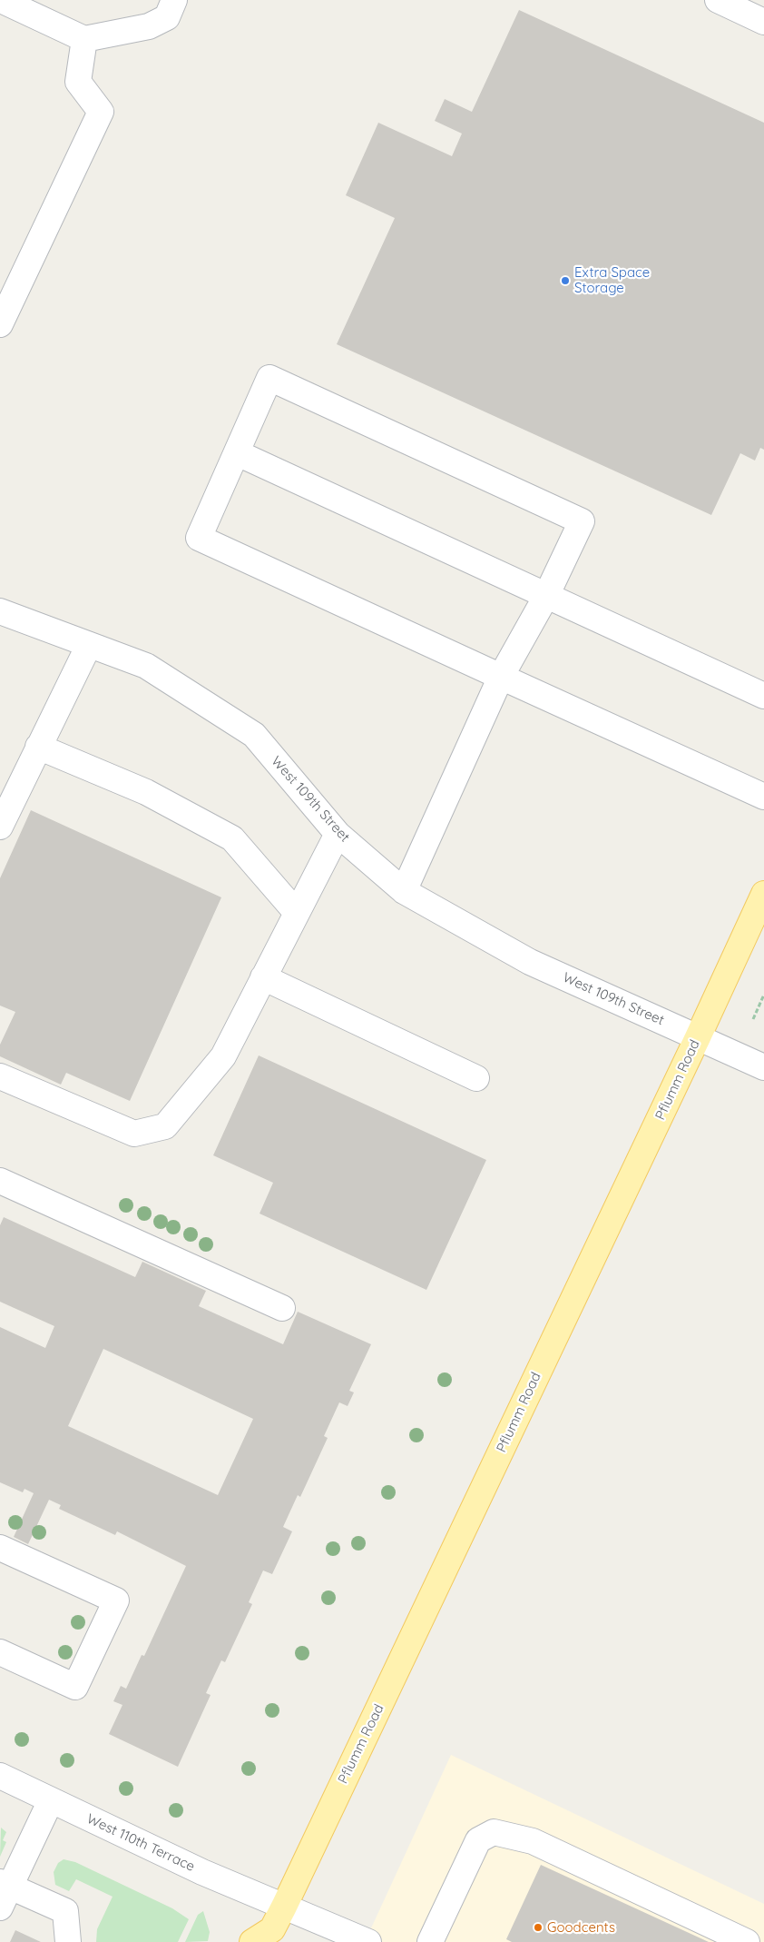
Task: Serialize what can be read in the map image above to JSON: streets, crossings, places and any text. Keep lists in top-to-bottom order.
{
  "streets": {
    "main road": ["Pflumm Road"],
    "street": ["West 109th Street", "West 110th Terrace"]
  },
  "crossings": [
    ["West 109th Street", "Pflumm Road"],
    ["Pflumm Road", "West 110th Terrace"]
  ],
  "places": ["Extra Space Storage", "Goodcents"]
}
